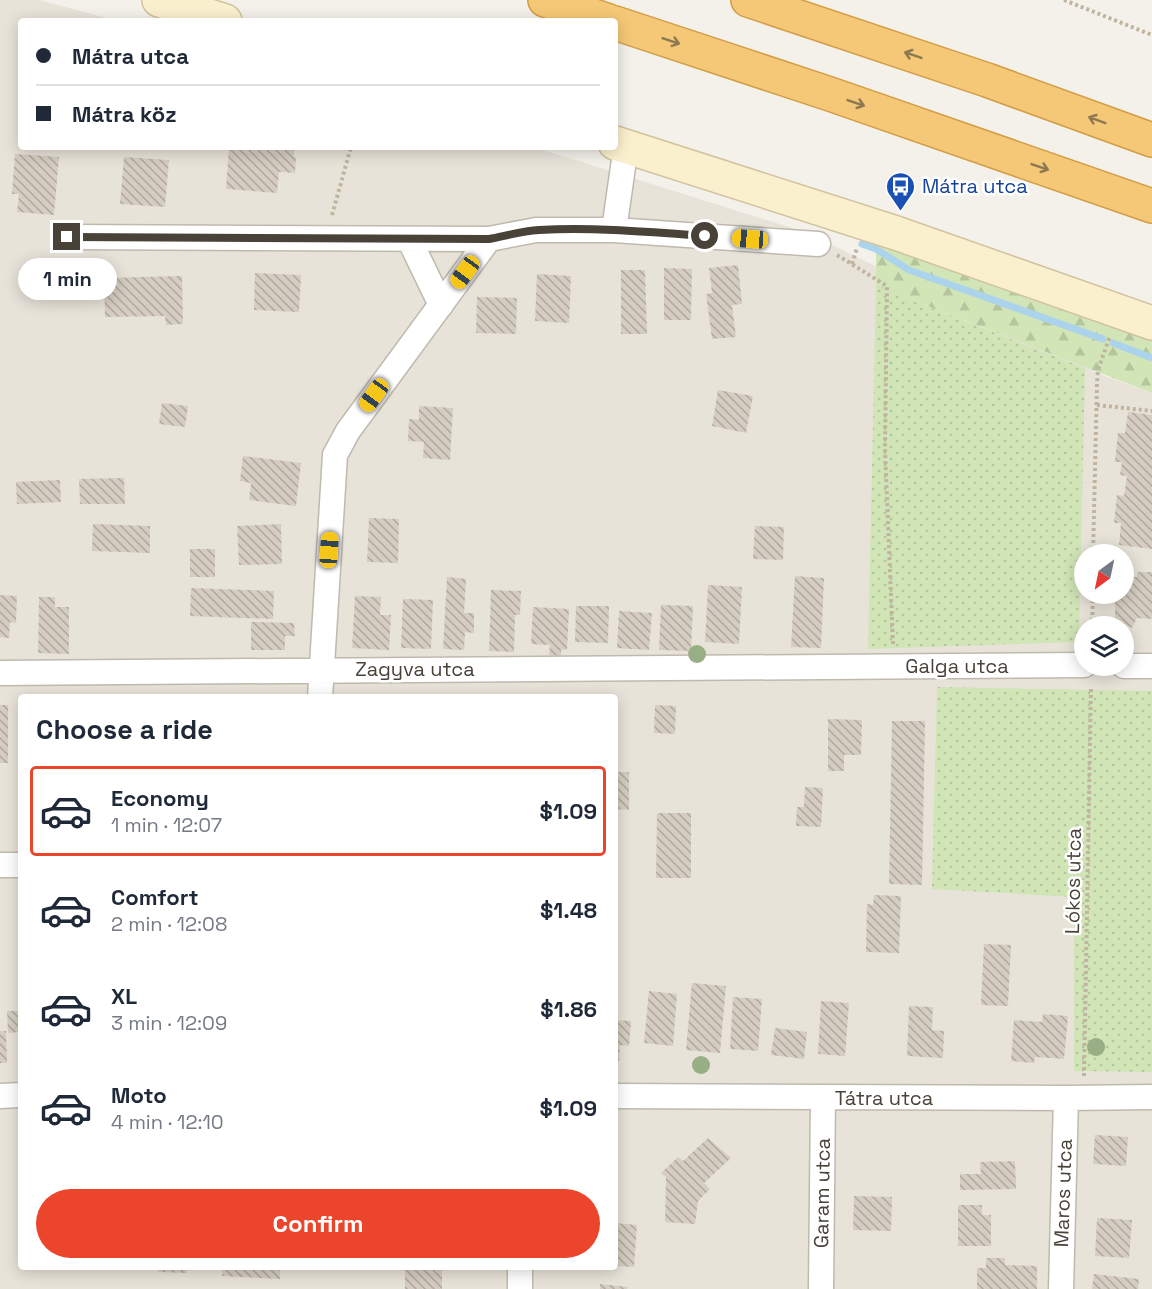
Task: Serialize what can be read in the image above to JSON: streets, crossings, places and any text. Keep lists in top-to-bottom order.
{
  "streets": {
    "street": [
      "Galga utca",
      "Zagyva utca",
      "Tátra utca",
      "Garam utca",
      "Maros utca"
    ],
    "path": ["Lókos utca"]
  },
  "crossings": [
    ["Galga utca", "Zagyva utca"],
    ["Lókos utca", "Tátra utca"],
    ["Lókos utca", "Maros utca"],
    ["Tátra utca", "Garam utca"],
    ["Tátra utca", "Maros utca"]
  ],
  "places": {
    "bus stop": ["Mátra utca"]
  },
  "north": "bottom left",
  "page": {
    "banner": ["Mátra utca", "Mátra köz"],
    "bubble": "1 min",
    "heading": "Choose a ride",
    "list": [
      {
        "name": "Economy",
        "note": "1 min · 12:07",
        "value": "$1.09"
      },
      {
        "name": "Comfort",
        "note": "2 min · 12:08",
        "value": "$1.48"
      },
      {
        "name": "XL",
        "note": "3 min · 12:09",
        "value": "$1.86"
      },
      {
        "name": "Moto",
        "note": "4 min · 12:10",
        "value": "$1.09"
      }
    ],
    "buttons": "Confirm"
  }
}
